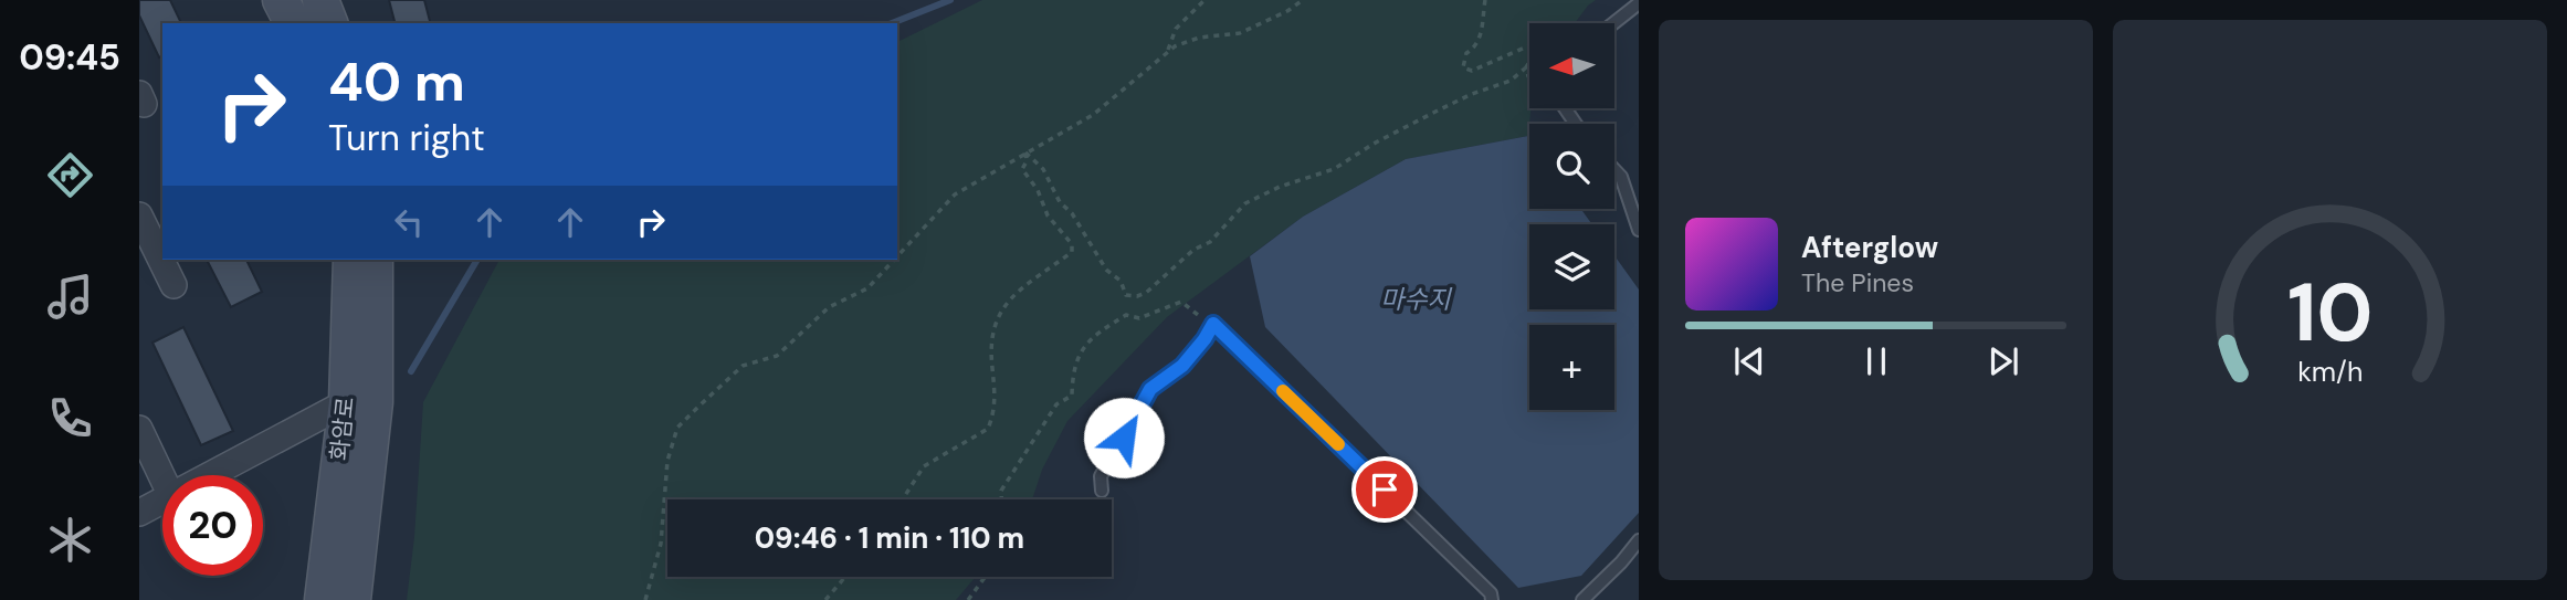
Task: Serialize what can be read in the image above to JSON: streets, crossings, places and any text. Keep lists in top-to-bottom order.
{
  "streets": {
    "main road": ["화암로"]
  },
  "water": ["마수지"],
  "north": "left",
  "page": {
    "tabs": "09:45",
    "map_buttons": "+",
    "turn": ["40 m", "Turn right"],
    "song": ["Afterglow", "The Pines"],
    "limit": "20",
    "trip": "09:46 · 1 min · 110 m",
    "gauge": ["10", "km/h"]
  }
}
